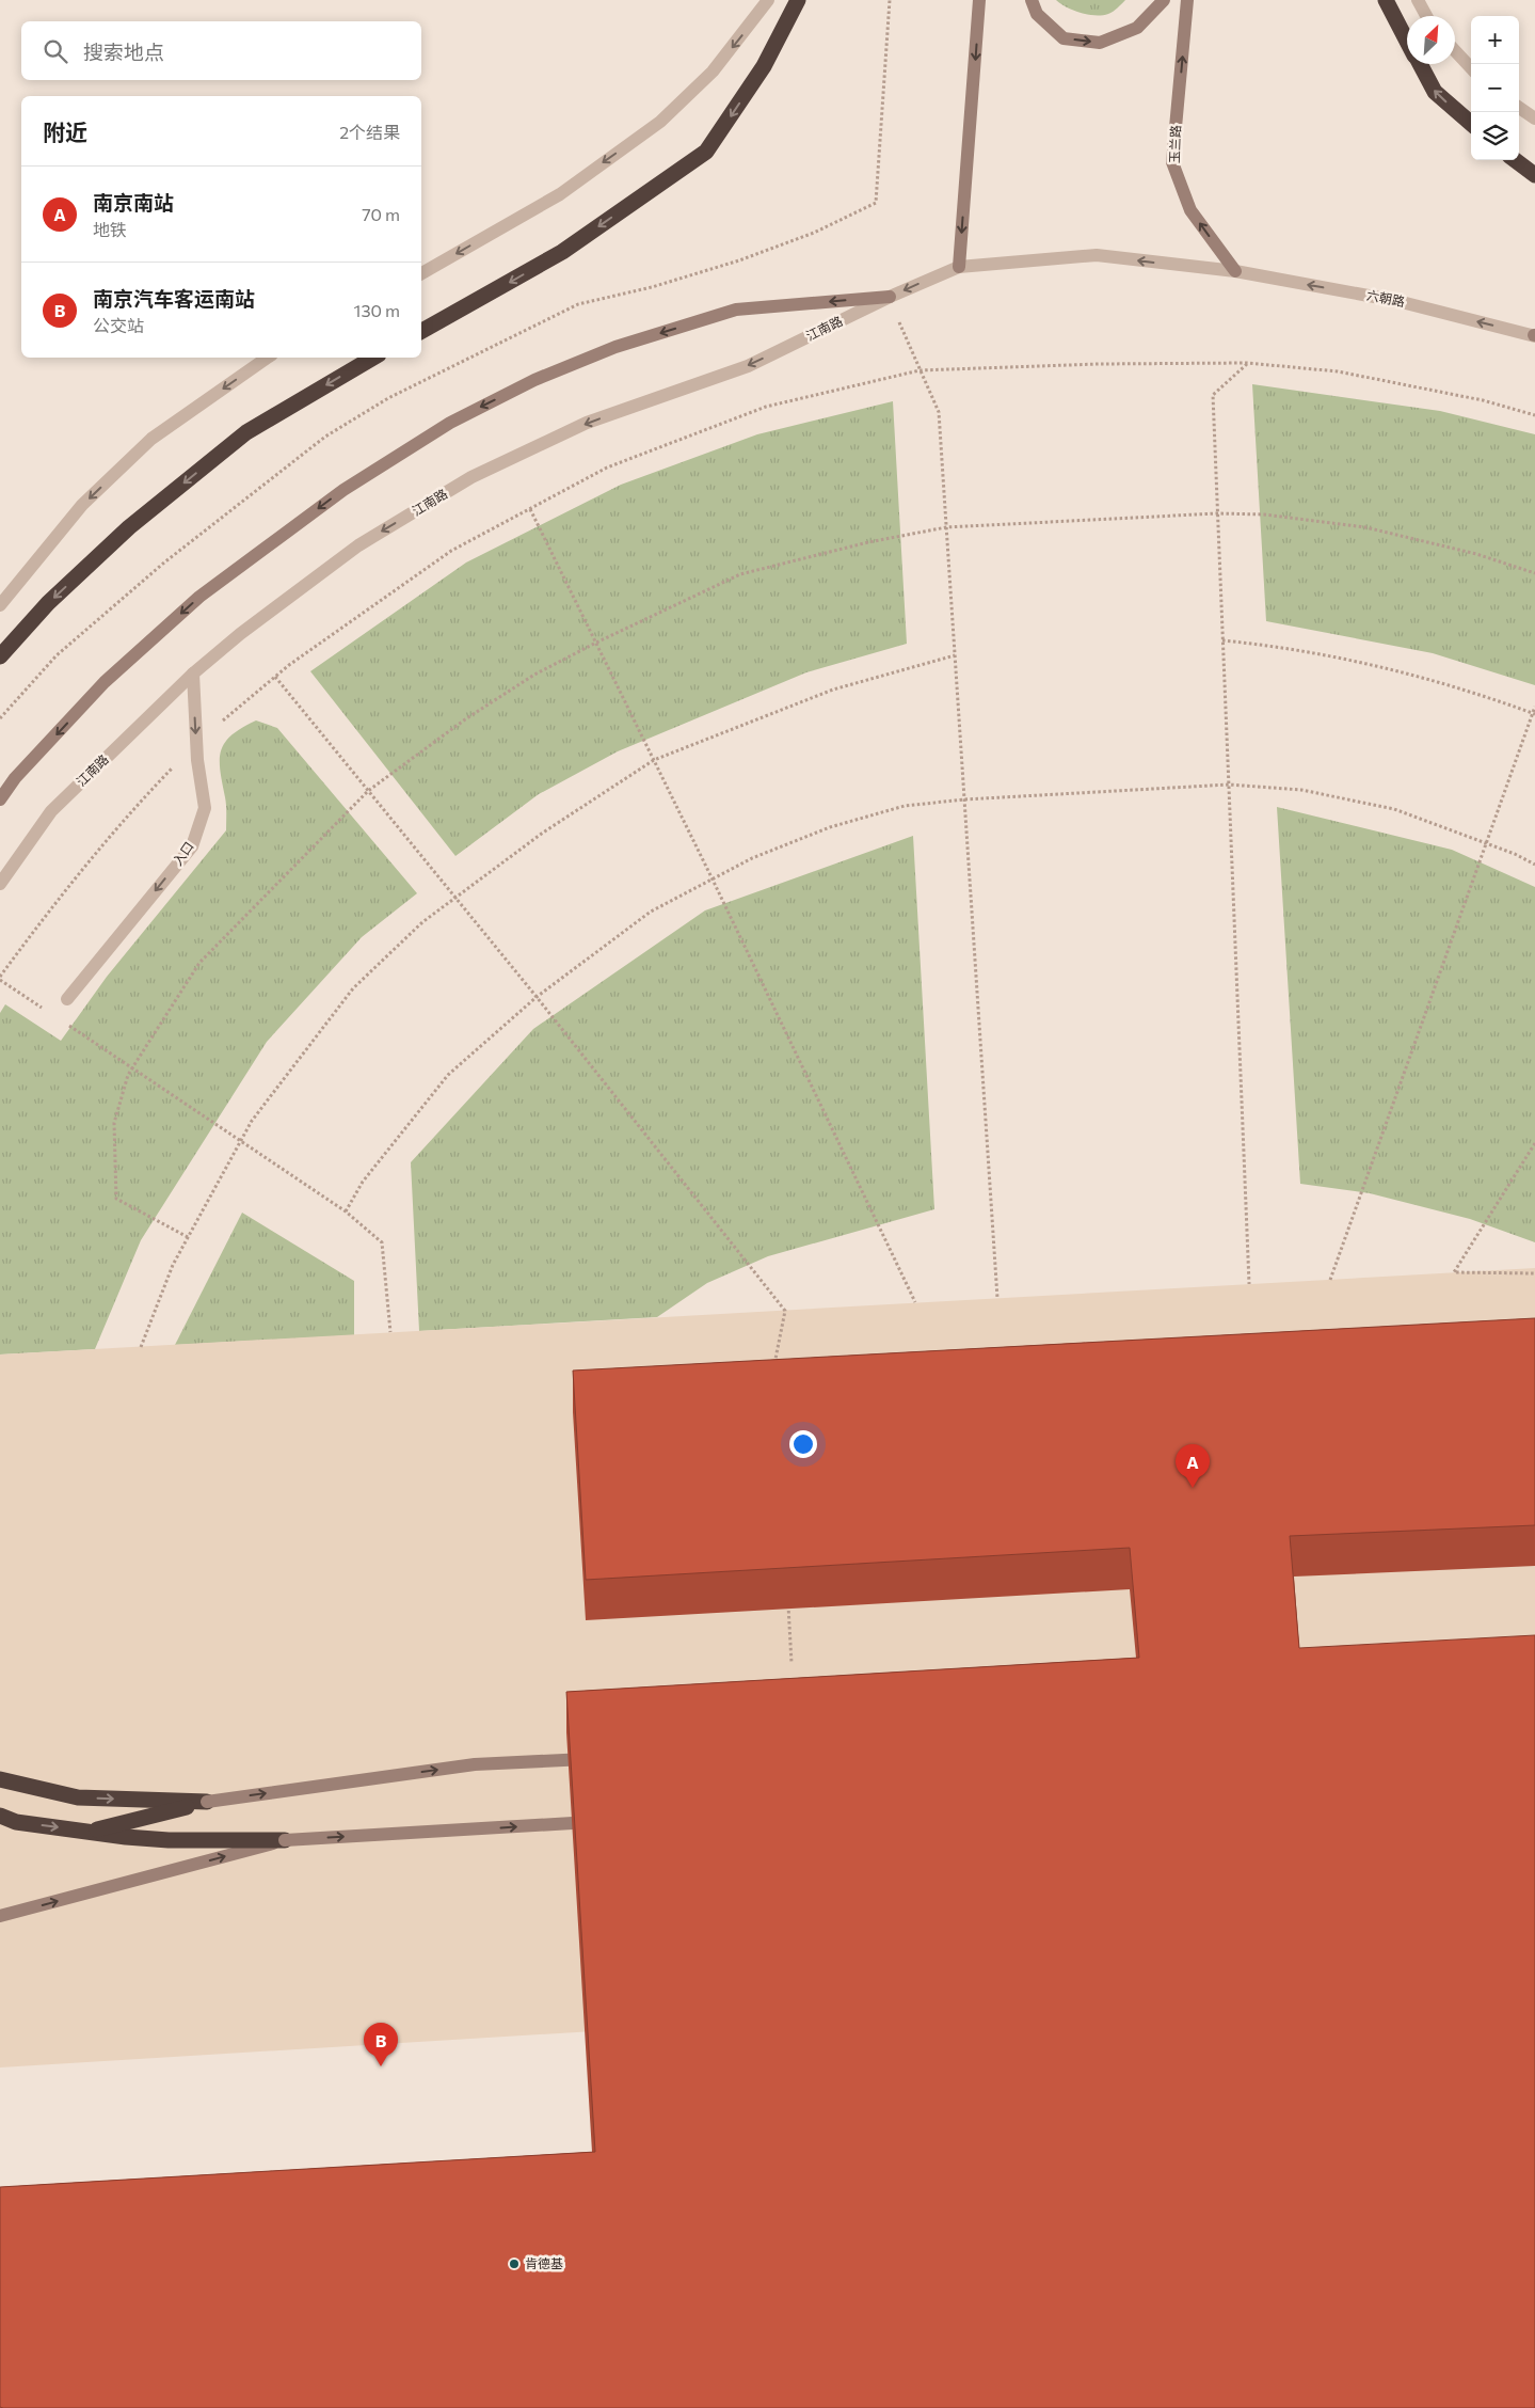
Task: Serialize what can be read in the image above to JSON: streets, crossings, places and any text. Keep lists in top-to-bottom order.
{
  "streets": {
    "main road": ["玉兰路"],
    "street": ["六朝路", "江南路", "入口"]
  },
  "crossings": [
    ["玉兰路", "六朝路"],
    ["六朝路", "江南路"],
    ["江南路", "入口"]
  ],
  "one_way": [
    "玉兰路",
    "六朝路",
    "江南路",
    "入口"
  ],
  "places": ["肯德基"],
  "north": "top right",
  "page": {
    "map_buttons": ["+", "−"],
    "search": "搜索地点",
    "heading": ["附近", "2个结果"],
    "list": [
      {
        "mark": "A",
        "name": "南京南站",
        "note": "地铁",
        "value": "70 m"
      },
      {
        "mark": "B",
        "name": "南京汽车客运南站",
        "note": "公交站",
        "value": "130 m"
      }
    ],
    "pins": ["A", "B"]
  }
}
